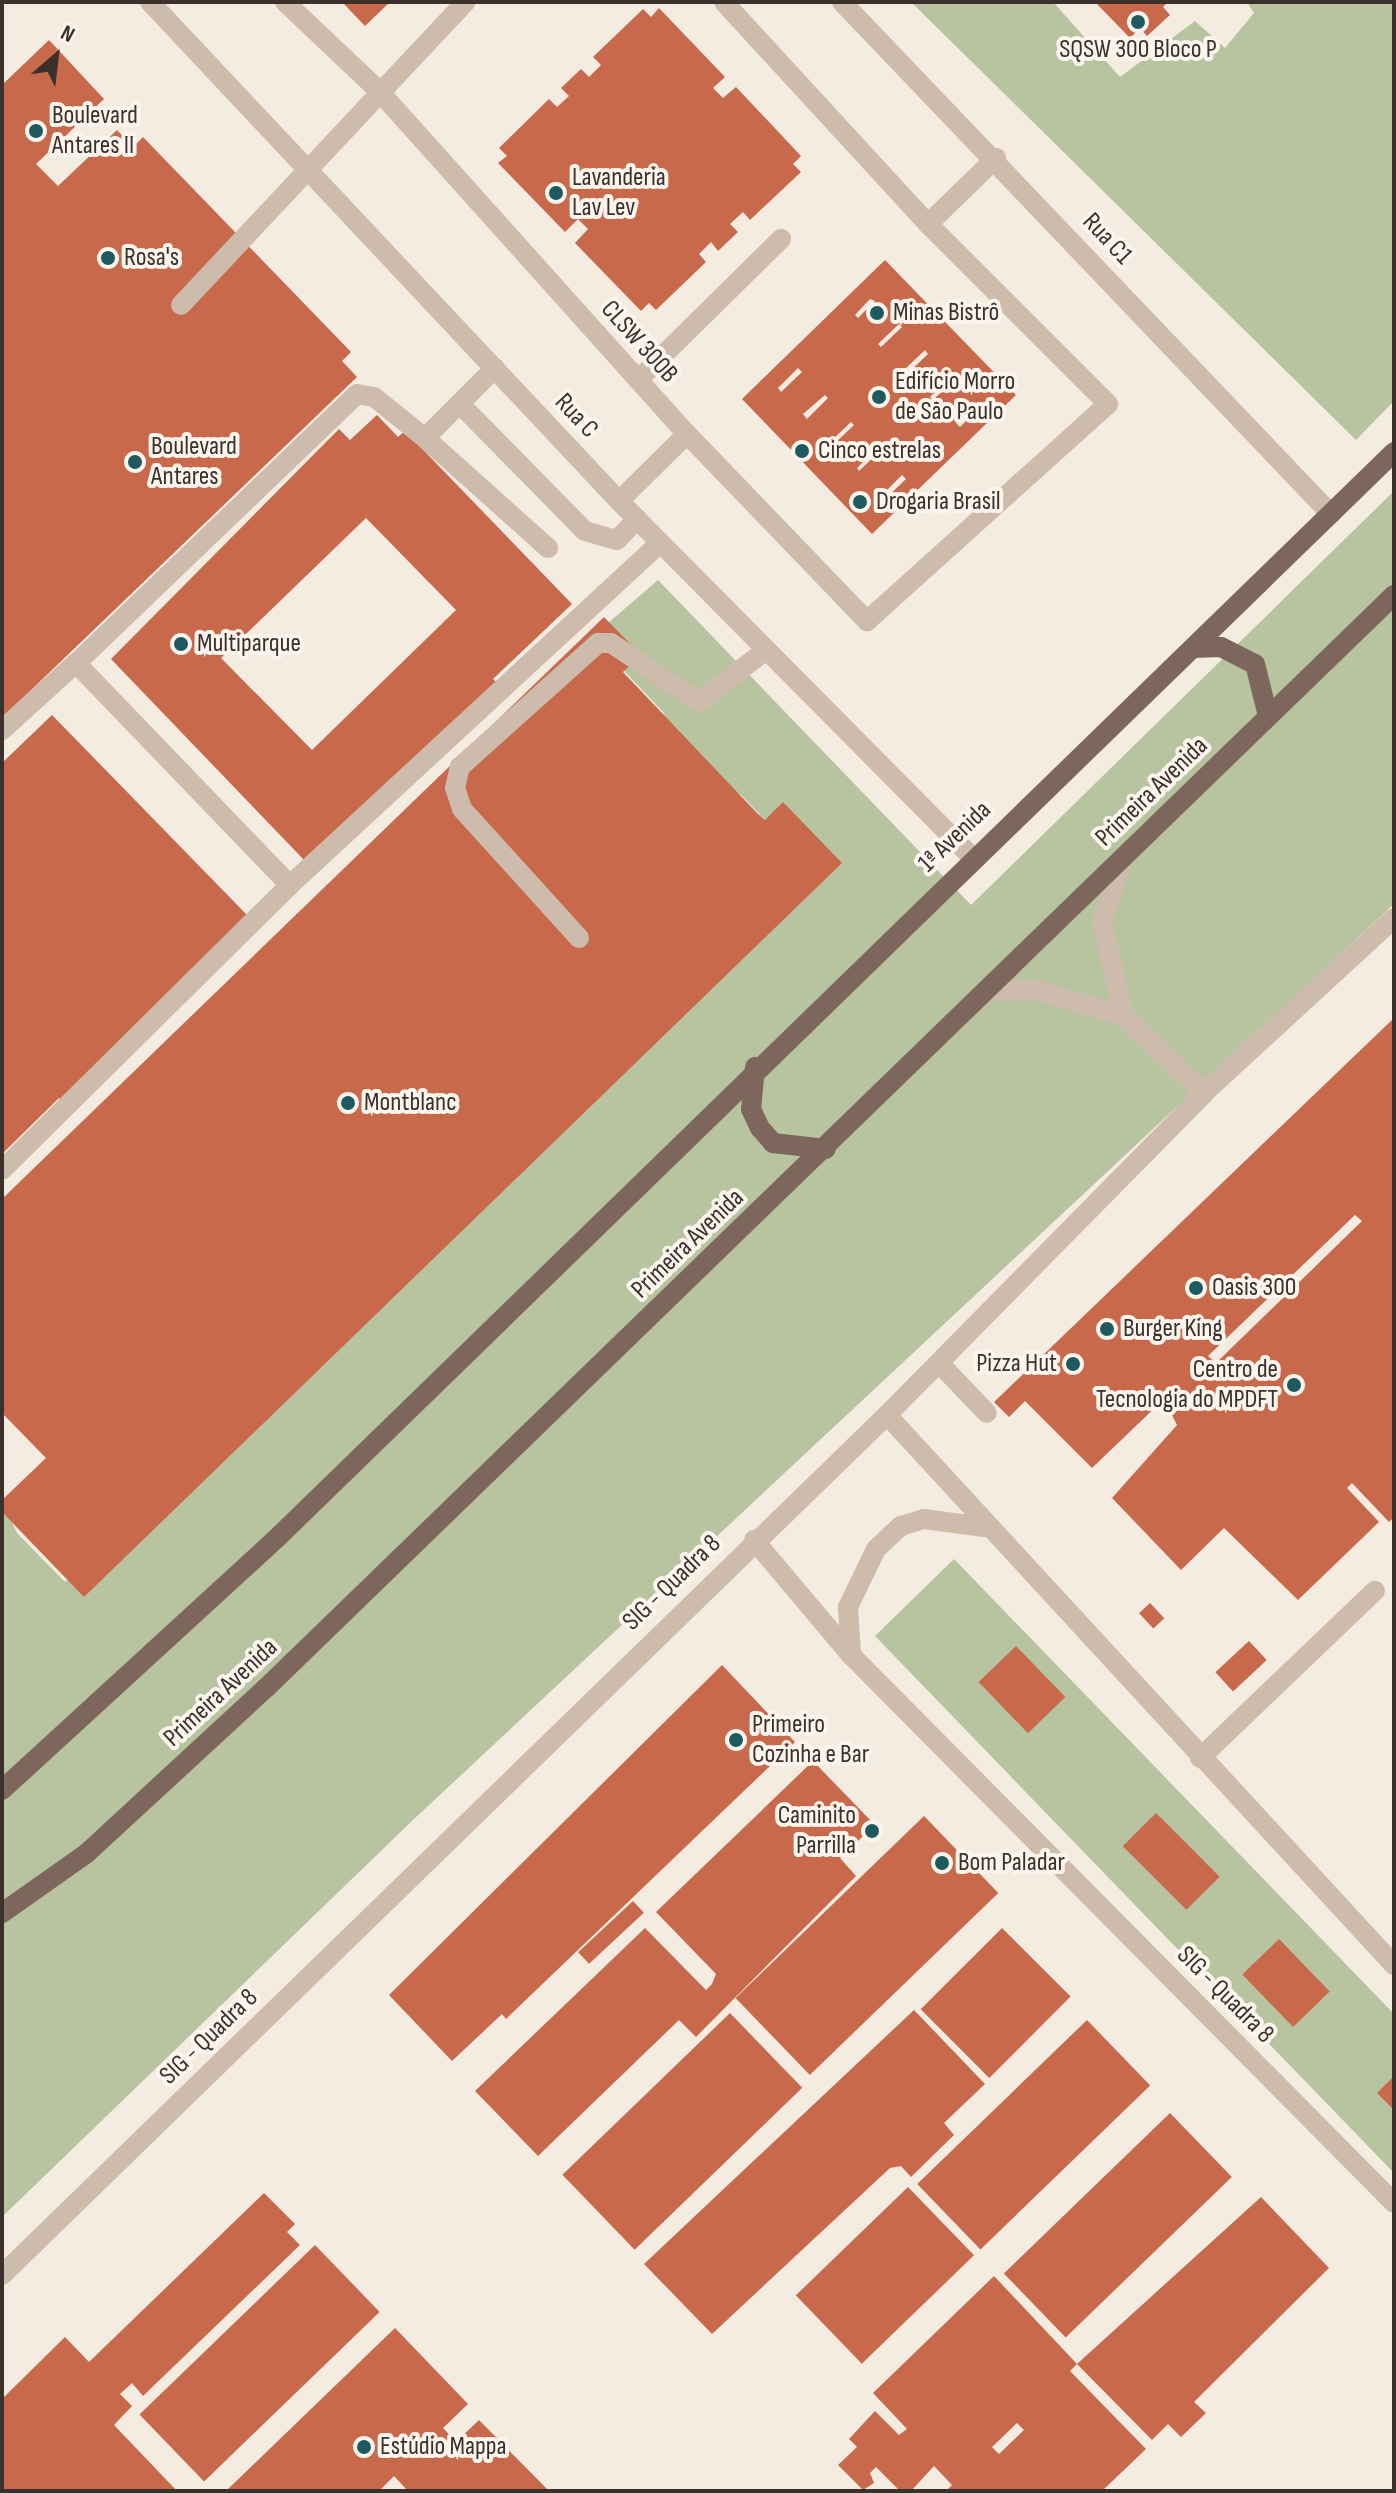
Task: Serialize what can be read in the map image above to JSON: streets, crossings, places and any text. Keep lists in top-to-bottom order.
{
  "streets": {
    "main road": ["Primeira Avenida", "1ª Avenida"],
    "street": [
      "Rua C1",
      "CLSW 300B",
      "Rua C",
      "SIG - Quadra 8"
    ]
  },
  "crossings": [
    ["Rua C", "1ª Avenida"]
  ],
  "places": [
    "SQSW 300 Bloco P",
    "Boulevard Antares II",
    "Lavanderia Lav Lev",
    "Rosa's",
    "Minas Bistrô",
    "Edifício Morro de São Paulo",
    "Cinco estrelas",
    "Boulevard Antares",
    "Drogaria Brasil",
    "Multiparque",
    "Montblanc",
    "Oasis 300",
    "Burger King",
    "Pizza Hut",
    "Centro de Tecnologia do MPDFT",
    "Primeiro Cozinha e Bar",
    "Caminito Parrilla",
    "Bom Paladar",
    "Estúdio Mappa"
  ],
  "north": "top right"
}
